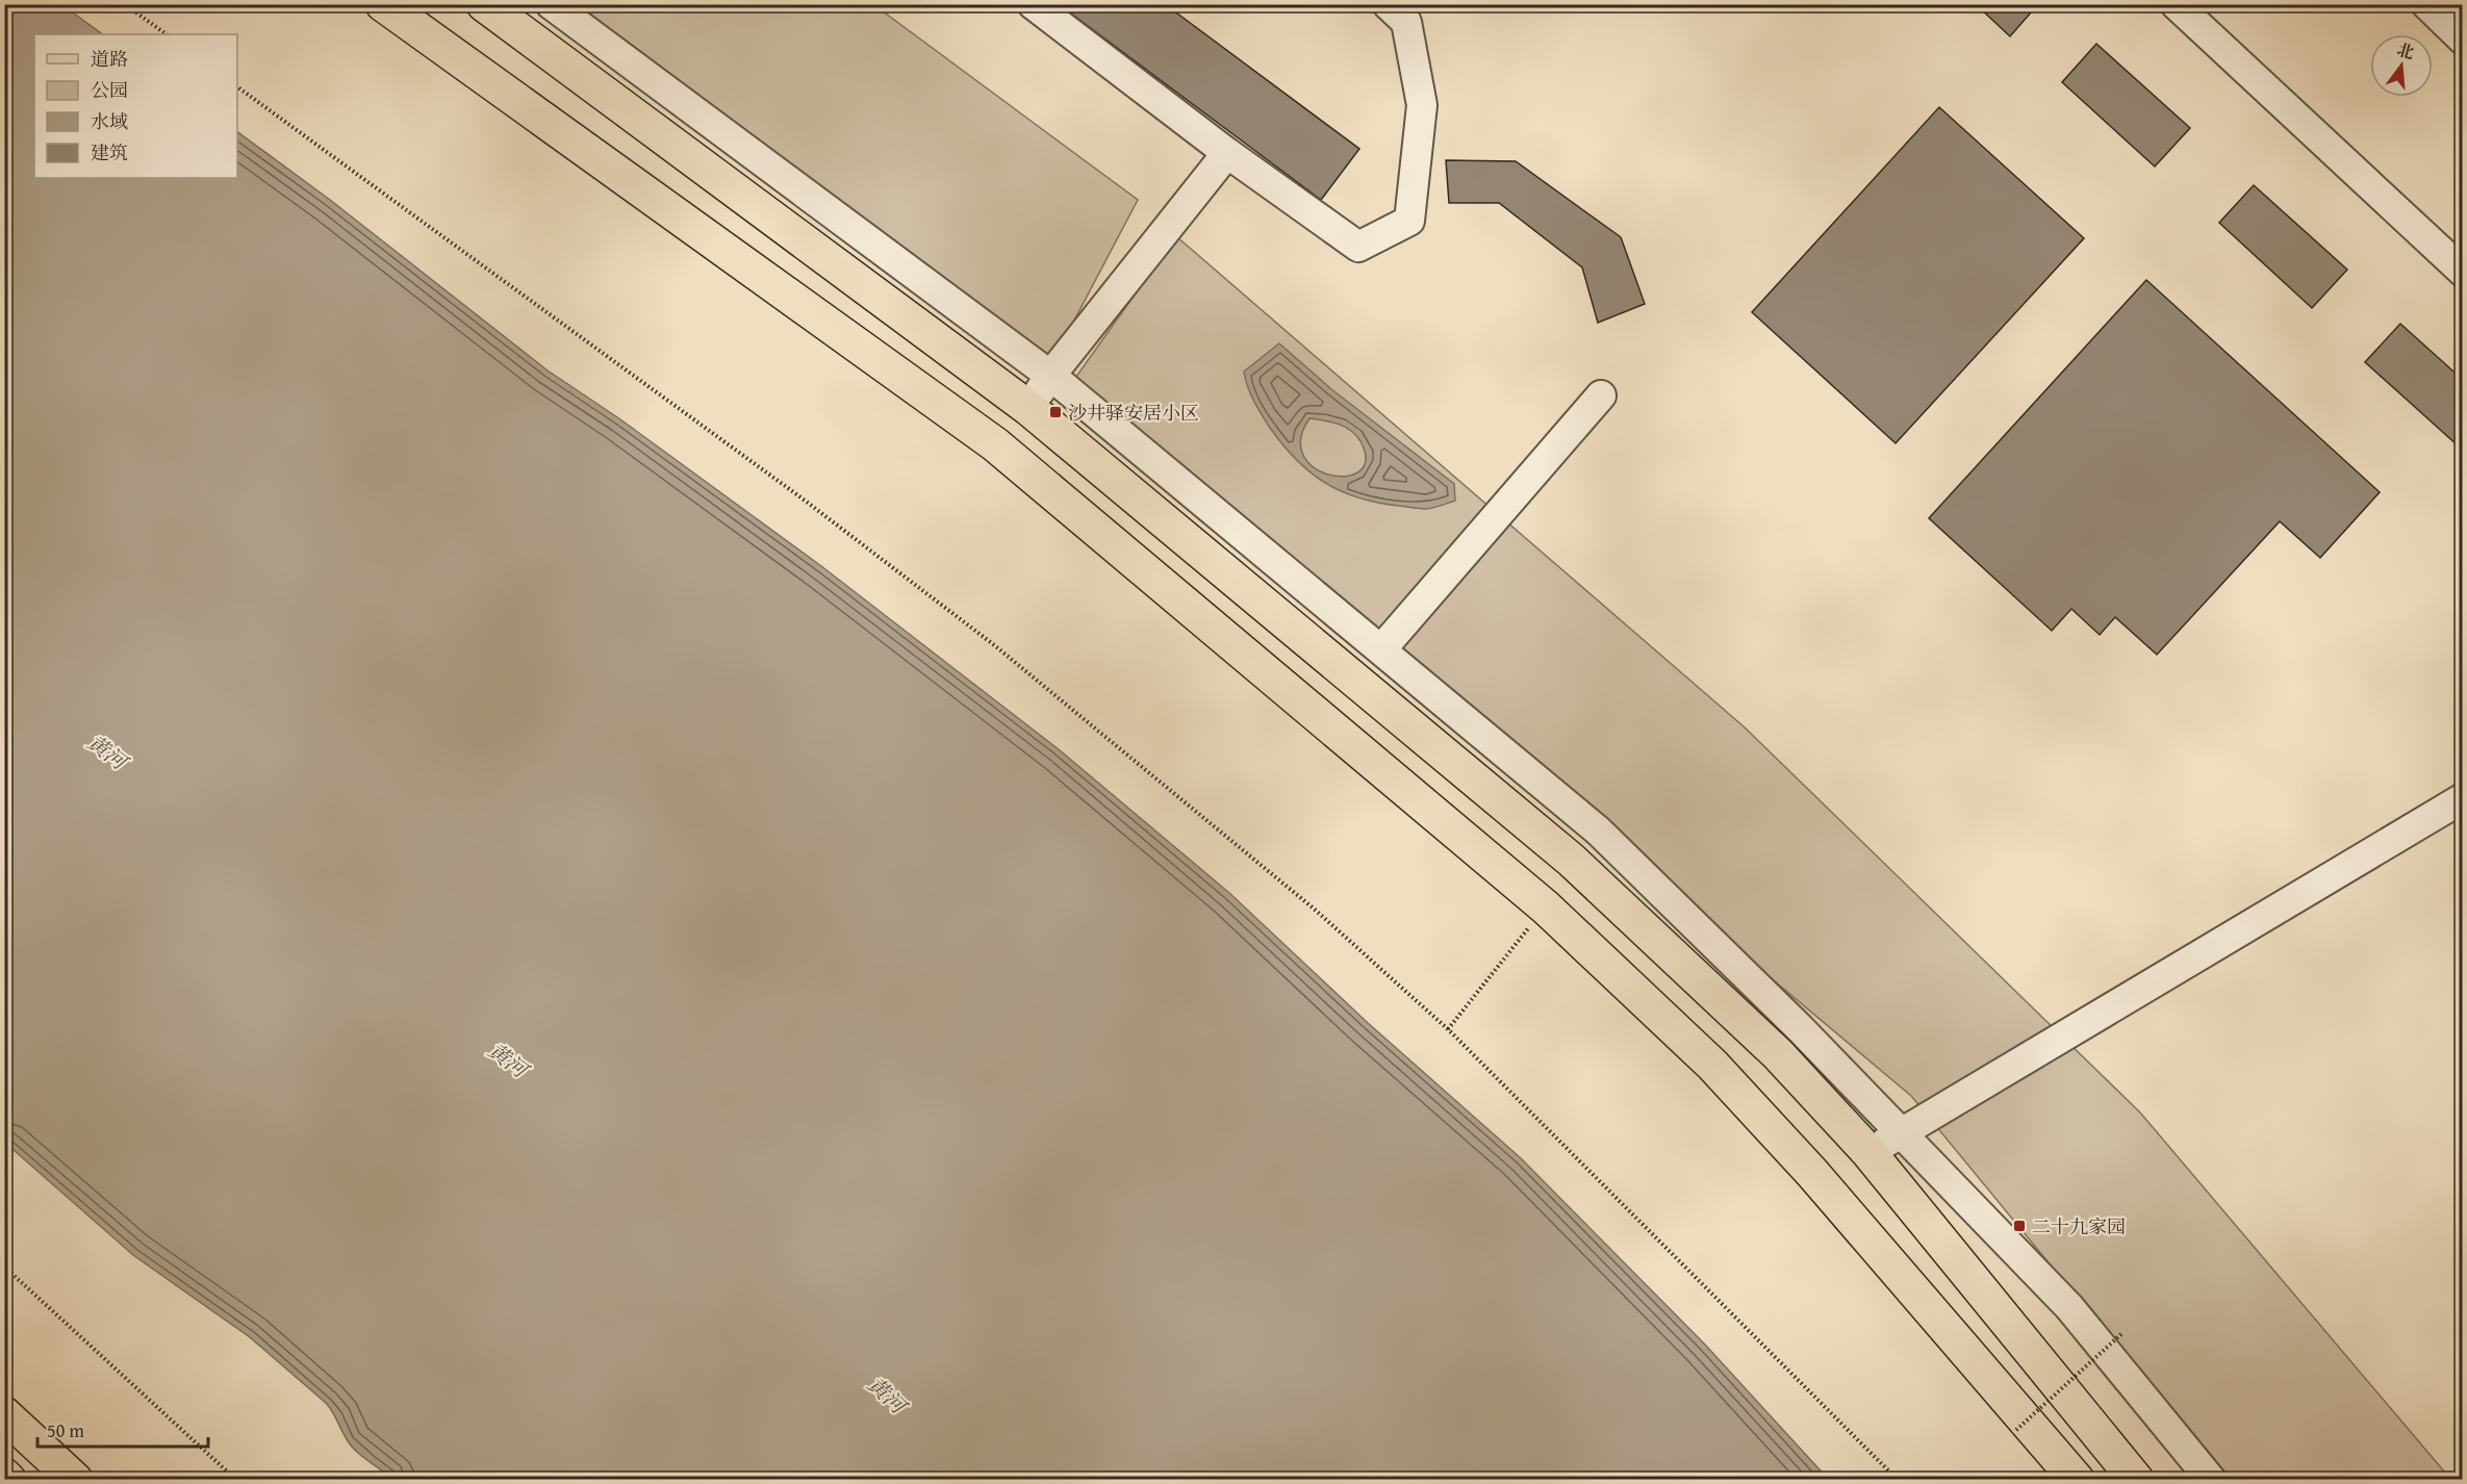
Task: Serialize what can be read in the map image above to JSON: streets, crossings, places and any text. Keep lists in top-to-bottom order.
{
  "water": ["黄河"],
  "places": {
    "transit": ["沙井驿安居小区", "二十九家园"]
  },
  "legend": [
    "道路",
    "公园",
    "水域",
    "建筑"
  ],
  "scale_bar": "50 m",
  "north": "top"
}
